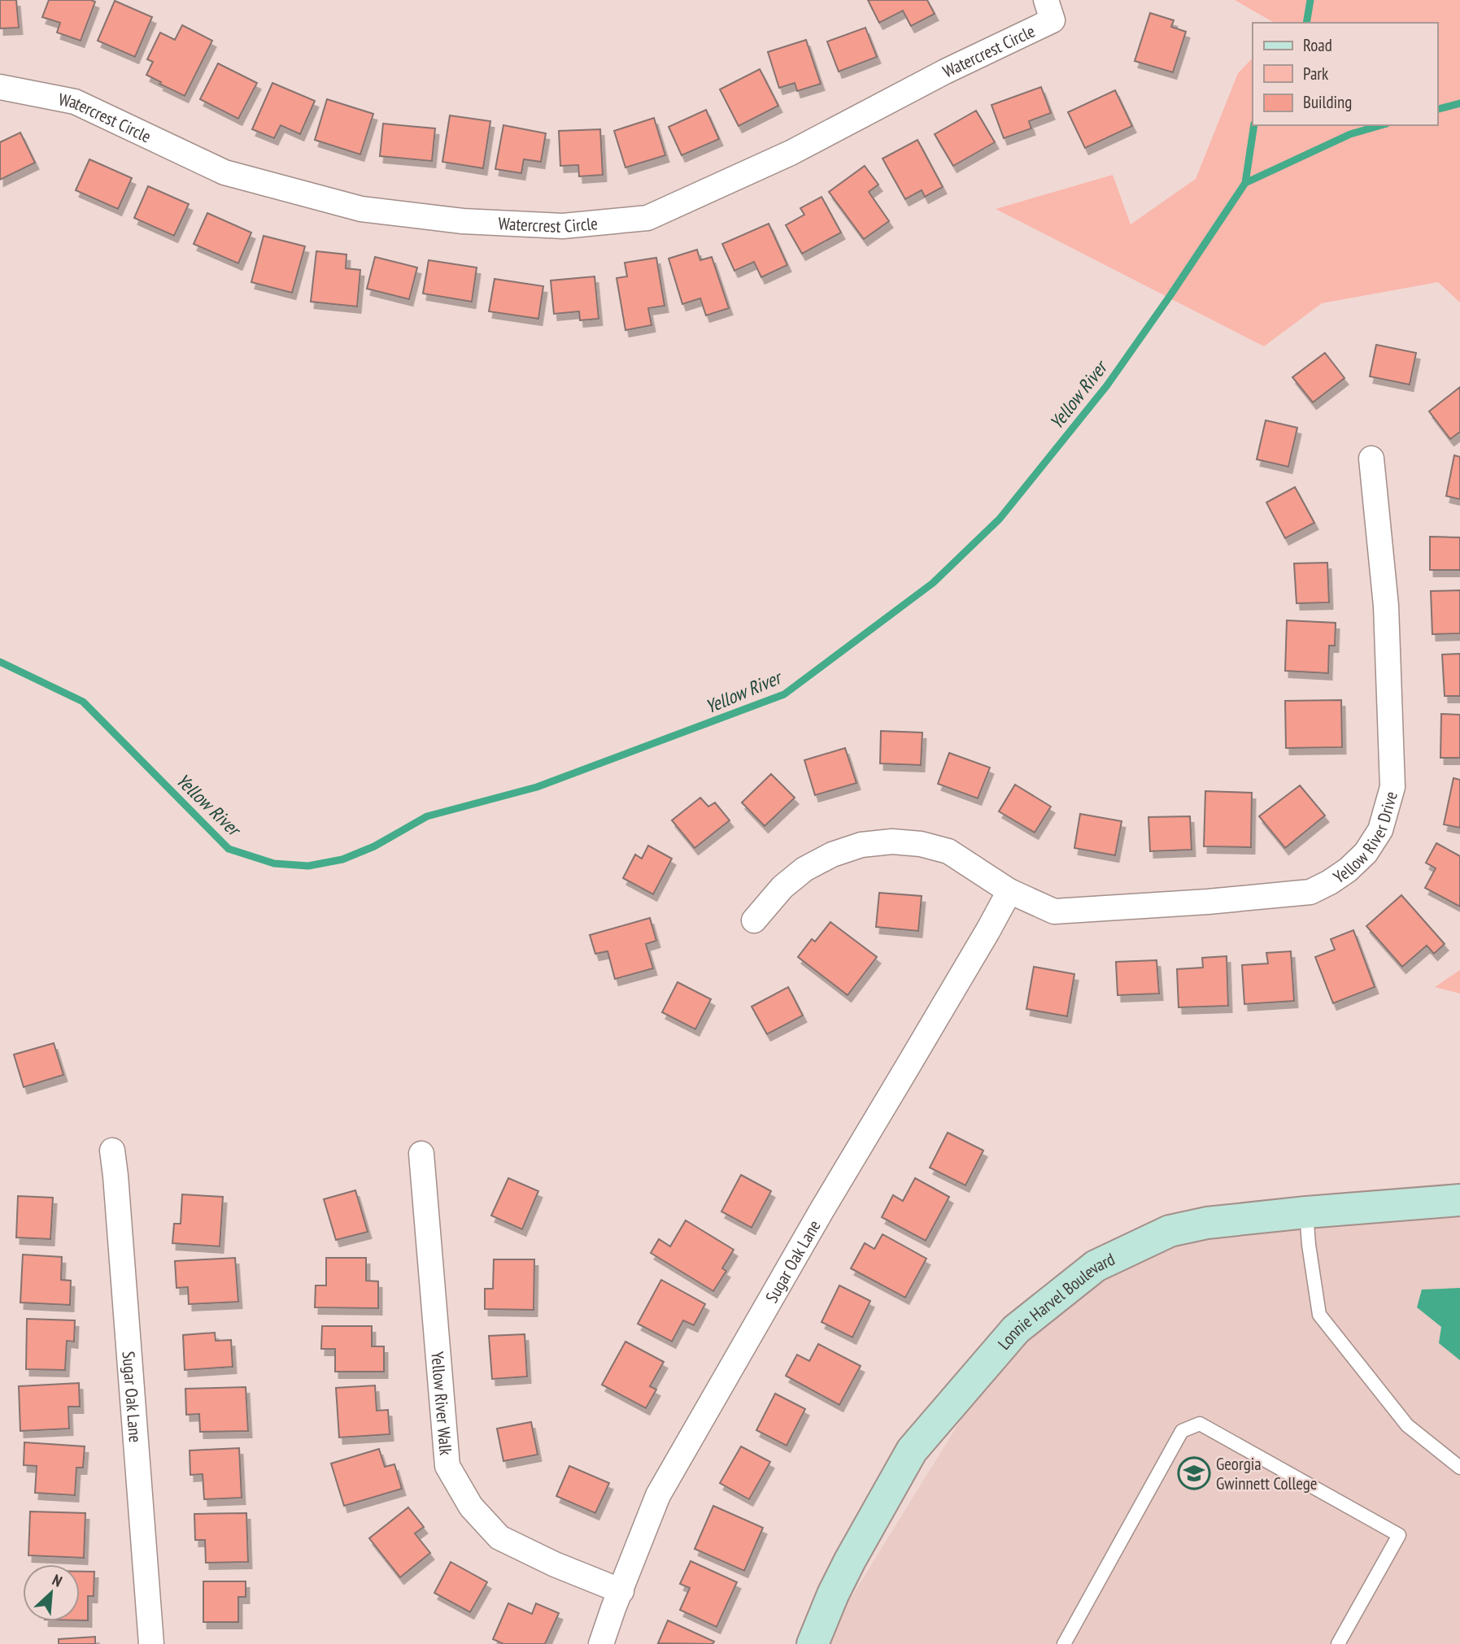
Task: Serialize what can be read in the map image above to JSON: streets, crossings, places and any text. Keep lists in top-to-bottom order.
{
  "streets": {
    "street": [
      "Watercrest Circle",
      "Yellow River Drive",
      "Sugar Oak Lane",
      "Lonnie Harvel Boulevard",
      "Yellow River Walk"
    ]
  },
  "crossings": [
    ["Yellow River Drive", "Sugar Oak Lane"],
    ["Sugar Oak Lane", "Yellow River Walk"]
  ],
  "water": ["Yellow River"],
  "places": {
    "school or university": ["Georgia Gwinnett College"]
  },
  "legend": ["Road", "Park", "Building"],
  "north": "top right"
}
